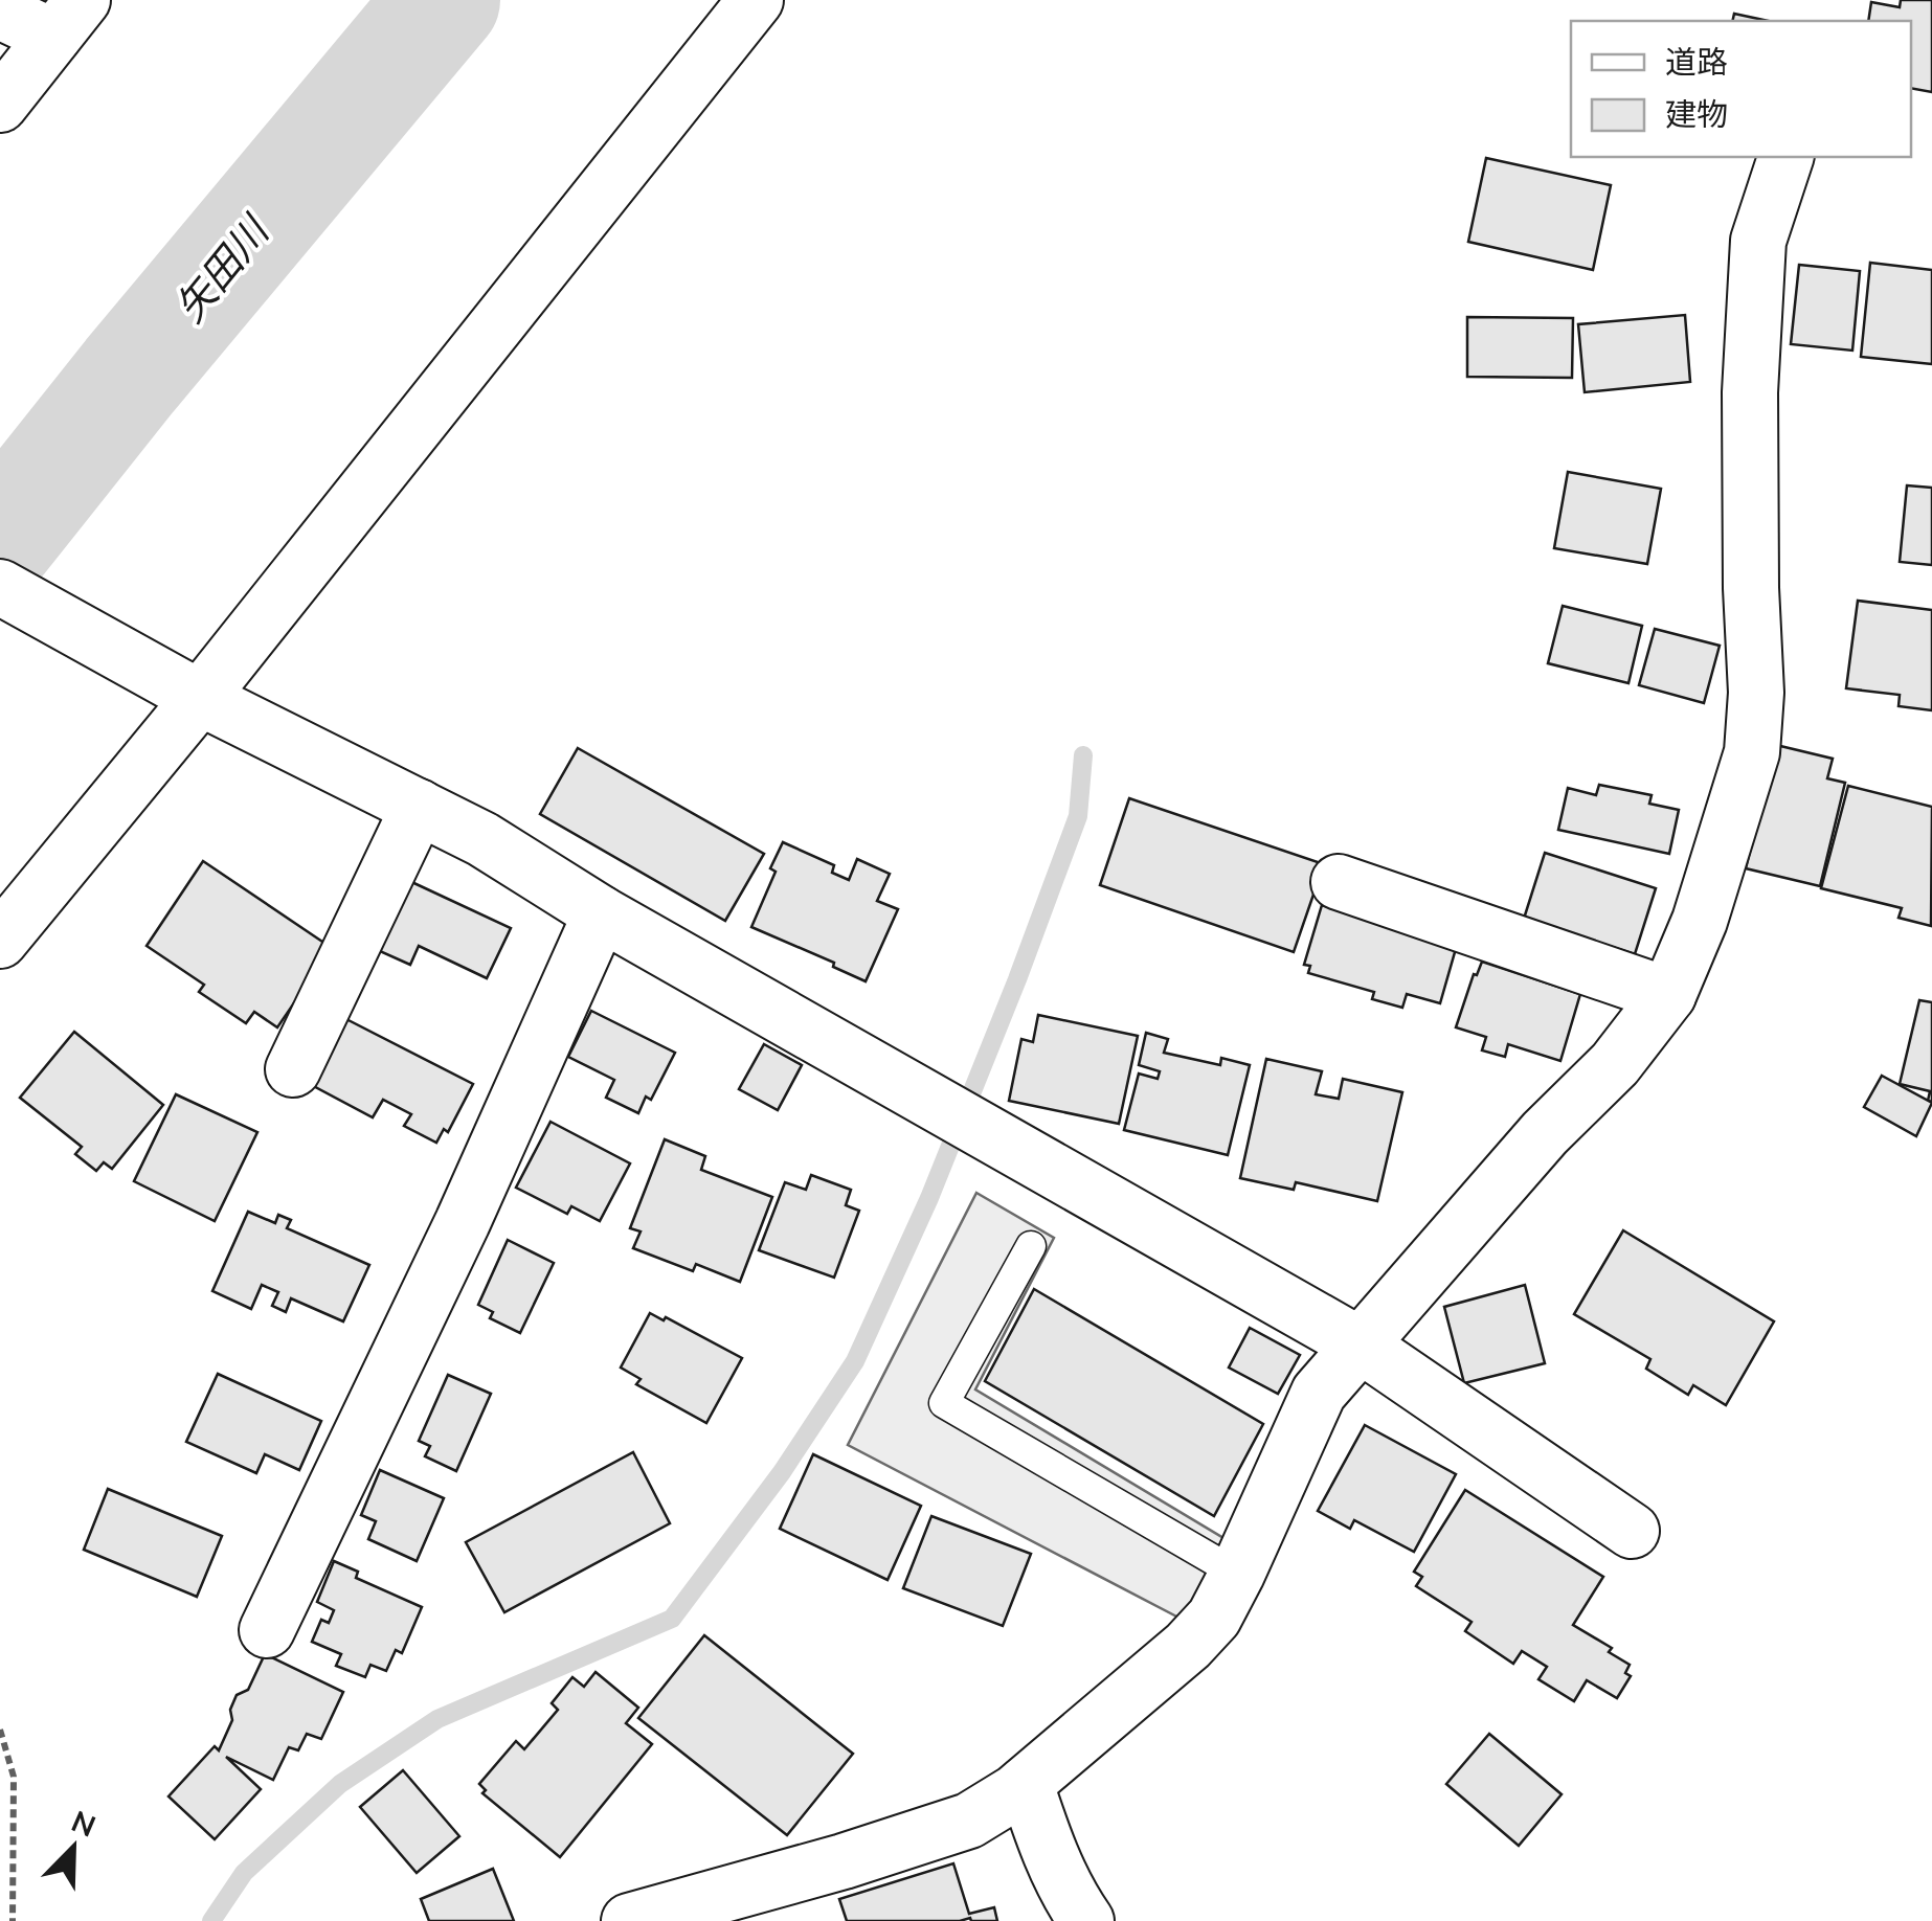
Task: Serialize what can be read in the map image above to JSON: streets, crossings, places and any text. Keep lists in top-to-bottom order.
{
  "water": ["矢田川"],
  "legend": ["道路", "建物"],
  "north": "top right"
}
